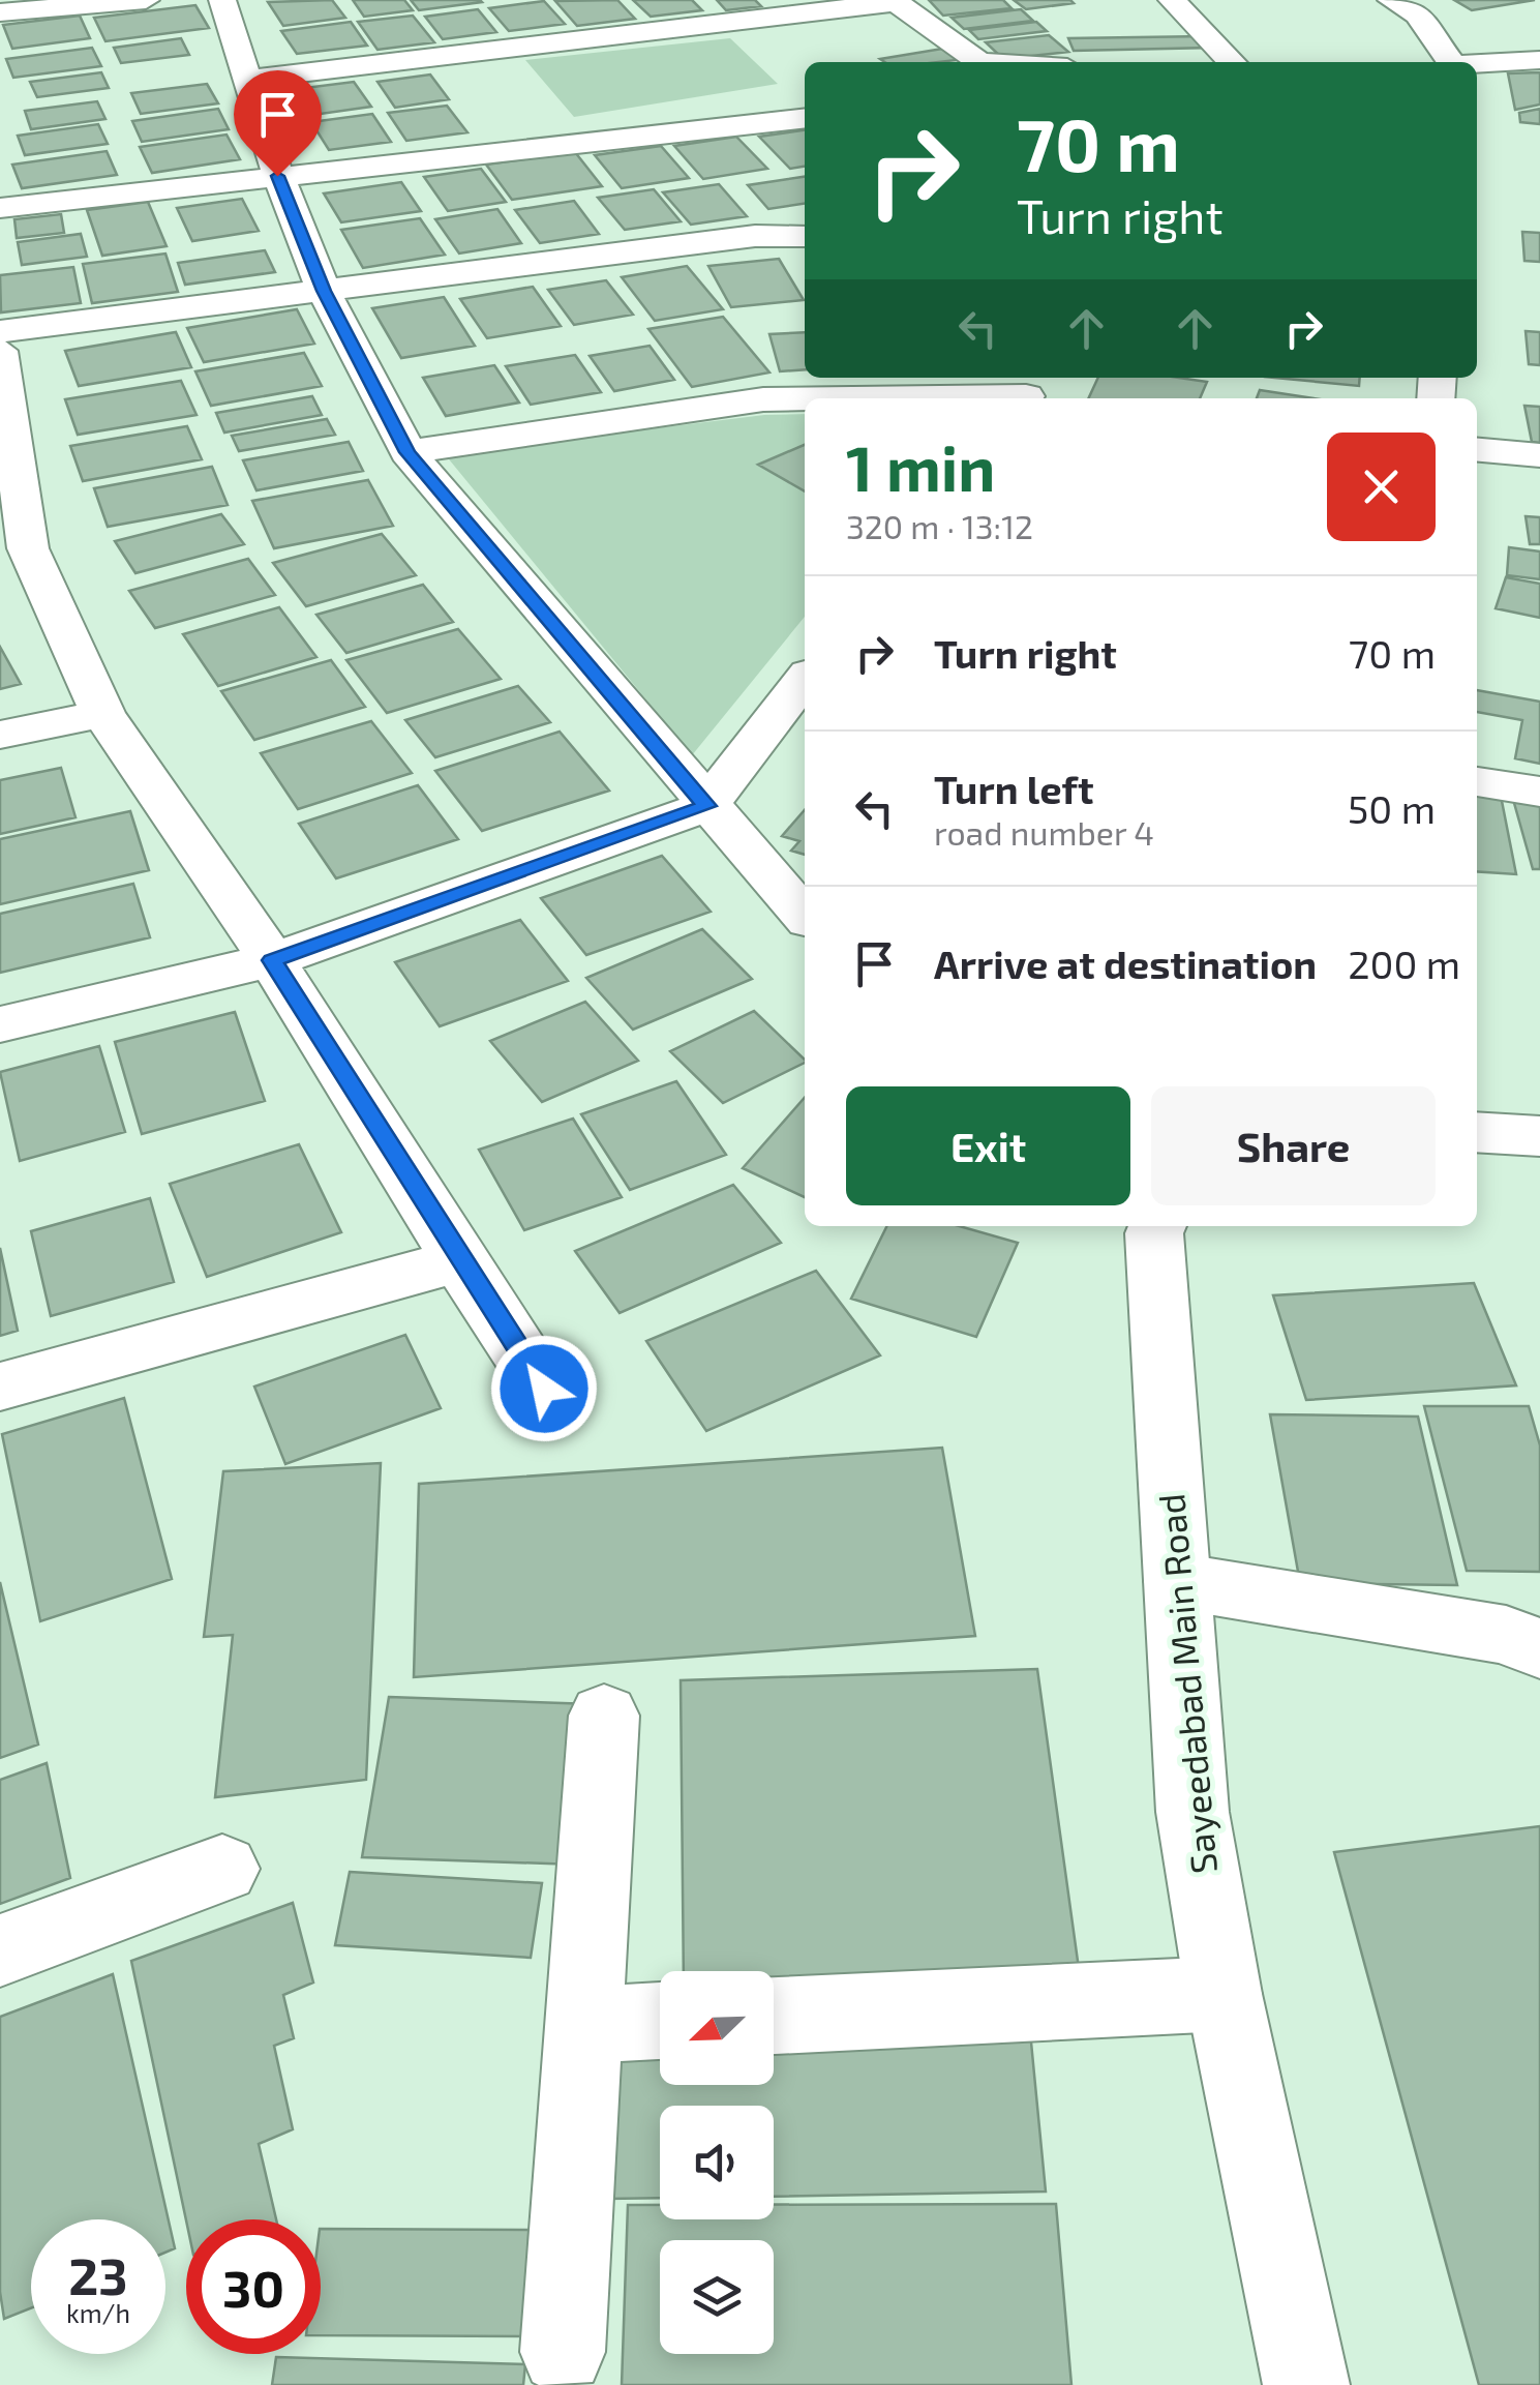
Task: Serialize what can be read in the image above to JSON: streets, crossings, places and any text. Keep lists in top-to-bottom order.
{
  "streets": {
    "street": ["Sayeedabad Main Road"]
  },
  "north": "bottom left",
  "page": {
    "turn": ["70 m", "Turn right"],
    "heading": ["1 min", "320 m · 13:12"],
    "list": [
      {
        "name": "Turn right",
        "value": "70 m"
      },
      {
        "name": "Turn left",
        "note": "road number 4",
        "value": "50 m"
      },
      {
        "name": "Arrive at destination",
        "value": "200 m"
      }
    ],
    "buttons": ["Exit", "Share"],
    "speed": "23 km/h",
    "limit": "30"
  }
}
